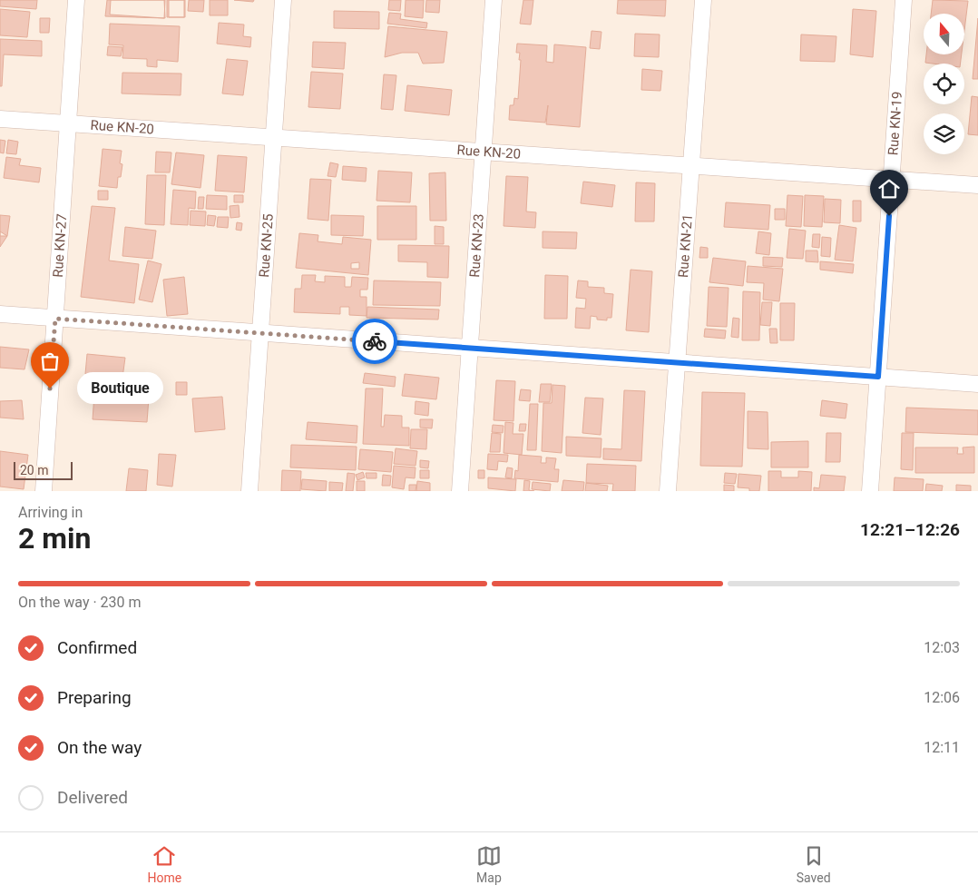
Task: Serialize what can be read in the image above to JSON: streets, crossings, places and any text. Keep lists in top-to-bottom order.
{
  "streets": {
    "street": [
      "Rue KN-19",
      "Rue KN-20",
      "Rue KN-27",
      "Rue KN-21",
      "Rue KN-25",
      "Rue KN-23"
    ]
  },
  "crossings": [
    ["Rue KN-19", "Rue KN-20"],
    ["Rue KN-20", "Rue KN-27"],
    ["Rue KN-20", "Rue KN-21"],
    ["Rue KN-20", "Rue KN-25"],
    ["Rue KN-20", "Rue KN-23"]
  ],
  "places": ["Boutique"],
  "scale_bar": "20 m",
  "north": "top",
  "page": {
    "bubble": "Boutique",
    "scale": "20 m",
    "heading": ["2 min", "Arriving in", "12:21–12:26"],
    "bar": "On the way · 230 m",
    "list": [
      ["Confirmed", "12:03"],
      ["Preparing", "12:06"],
      ["On the way", "12:11"],
      "Delivered"
    ],
    "tabs": ["Home", "Map", "Saved"]
  }
}
